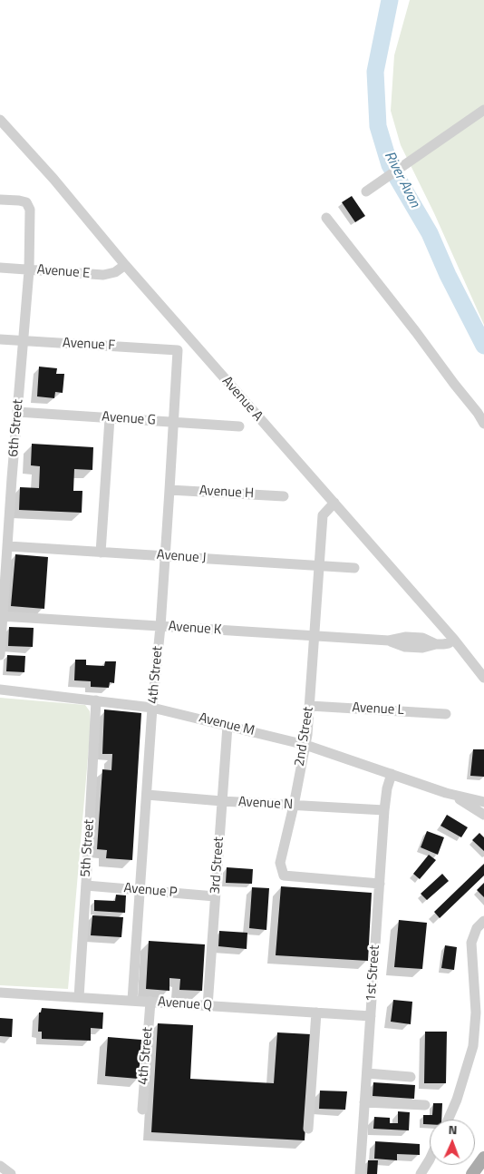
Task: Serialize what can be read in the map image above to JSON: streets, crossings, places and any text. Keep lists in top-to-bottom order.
{
  "streets": {
    "lane": [
      "Avenue E",
      "Avenue F",
      "Avenue A",
      "Avenue G",
      "6th Street",
      "Avenue H",
      "Avenue J",
      "Avenue K",
      "4th Street",
      "Avenue L",
      "Avenue M",
      "2nd Street",
      "Avenue N",
      "5th Street",
      "3rd Street",
      "Avenue P",
      "1st Street",
      "Avenue Q"
    ]
  },
  "crossings": [
    ["Avenue E", "Avenue A"],
    ["Avenue E", "6th Street"],
    ["Avenue F", "6th Street"],
    ["Avenue F", "4th Street"],
    ["Avenue A", "Avenue K"],
    ["Avenue A", "2nd Street"],
    ["Avenue G", "6th Street"],
    ["Avenue G", "4th Street"],
    ["6th Street", "Avenue J"],
    ["6th Street", "Avenue K"],
    ["Avenue H", "4th Street"],
    ["Avenue J", "4th Street"],
    ["Avenue J", "2nd Street"],
    ["Avenue K", "4th Street"],
    ["Avenue K", "2nd Street"],
    ["4th Street", "Avenue M"],
    ["4th Street", "Avenue N"],
    ["4th Street", "Avenue P"],
    ["4th Street", "Avenue Q"],
    ["Avenue L", "2nd Street"],
    ["Avenue M", "2nd Street"],
    ["Avenue M", "5th Street"],
    ["Avenue M", "3rd Street"],
    ["Avenue M", "1st Street"],
    ["2nd Street", "Avenue N"],
    ["2nd Street", "1st Street"],
    ["Avenue N", "3rd Street"],
    ["Avenue N", "1st Street"],
    ["5th Street", "Avenue P"],
    ["5th Street", "Avenue Q"],
    ["3rd Street", "Avenue P"],
    ["3rd Street", "Avenue Q"],
    ["1st Street", "Avenue Q"]
  ],
  "water": ["River Avon"],
  "north": "top"
}
